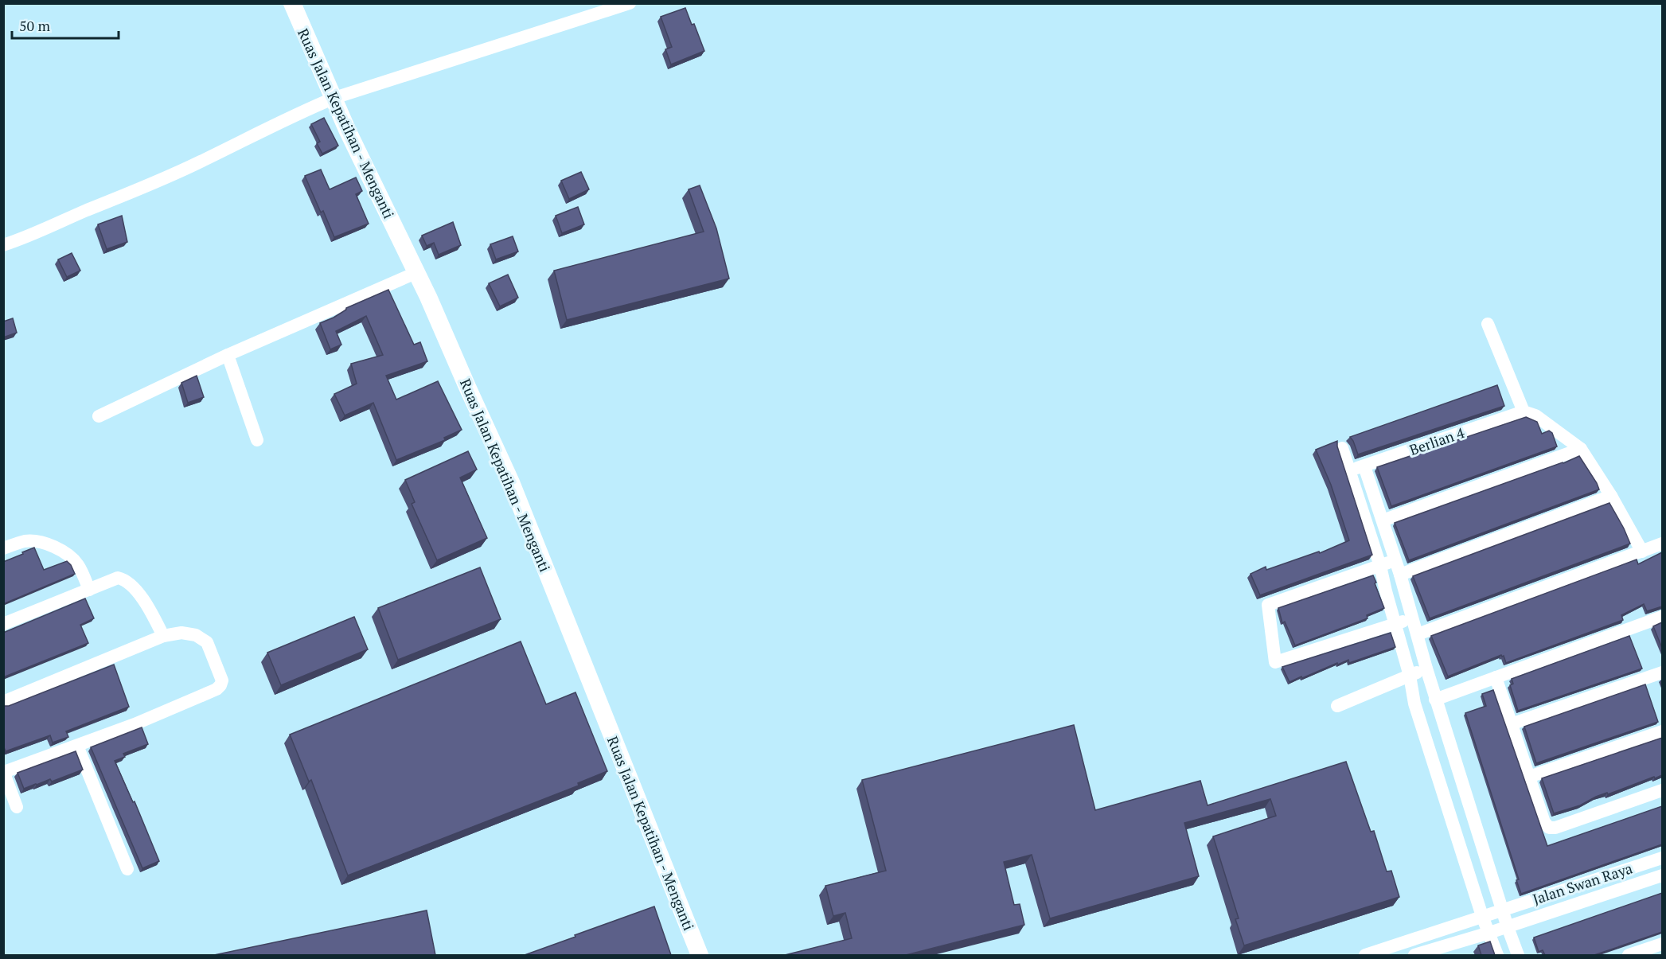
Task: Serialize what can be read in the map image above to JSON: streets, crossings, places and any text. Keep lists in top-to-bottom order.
{
  "streets": {
    "main road": ["Ruas Jalan Kepatihan - Menganti"],
    "street": ["Berlian 4", "Jalan Swan Raya"]
  },
  "scale_bar": "50 m"
}
